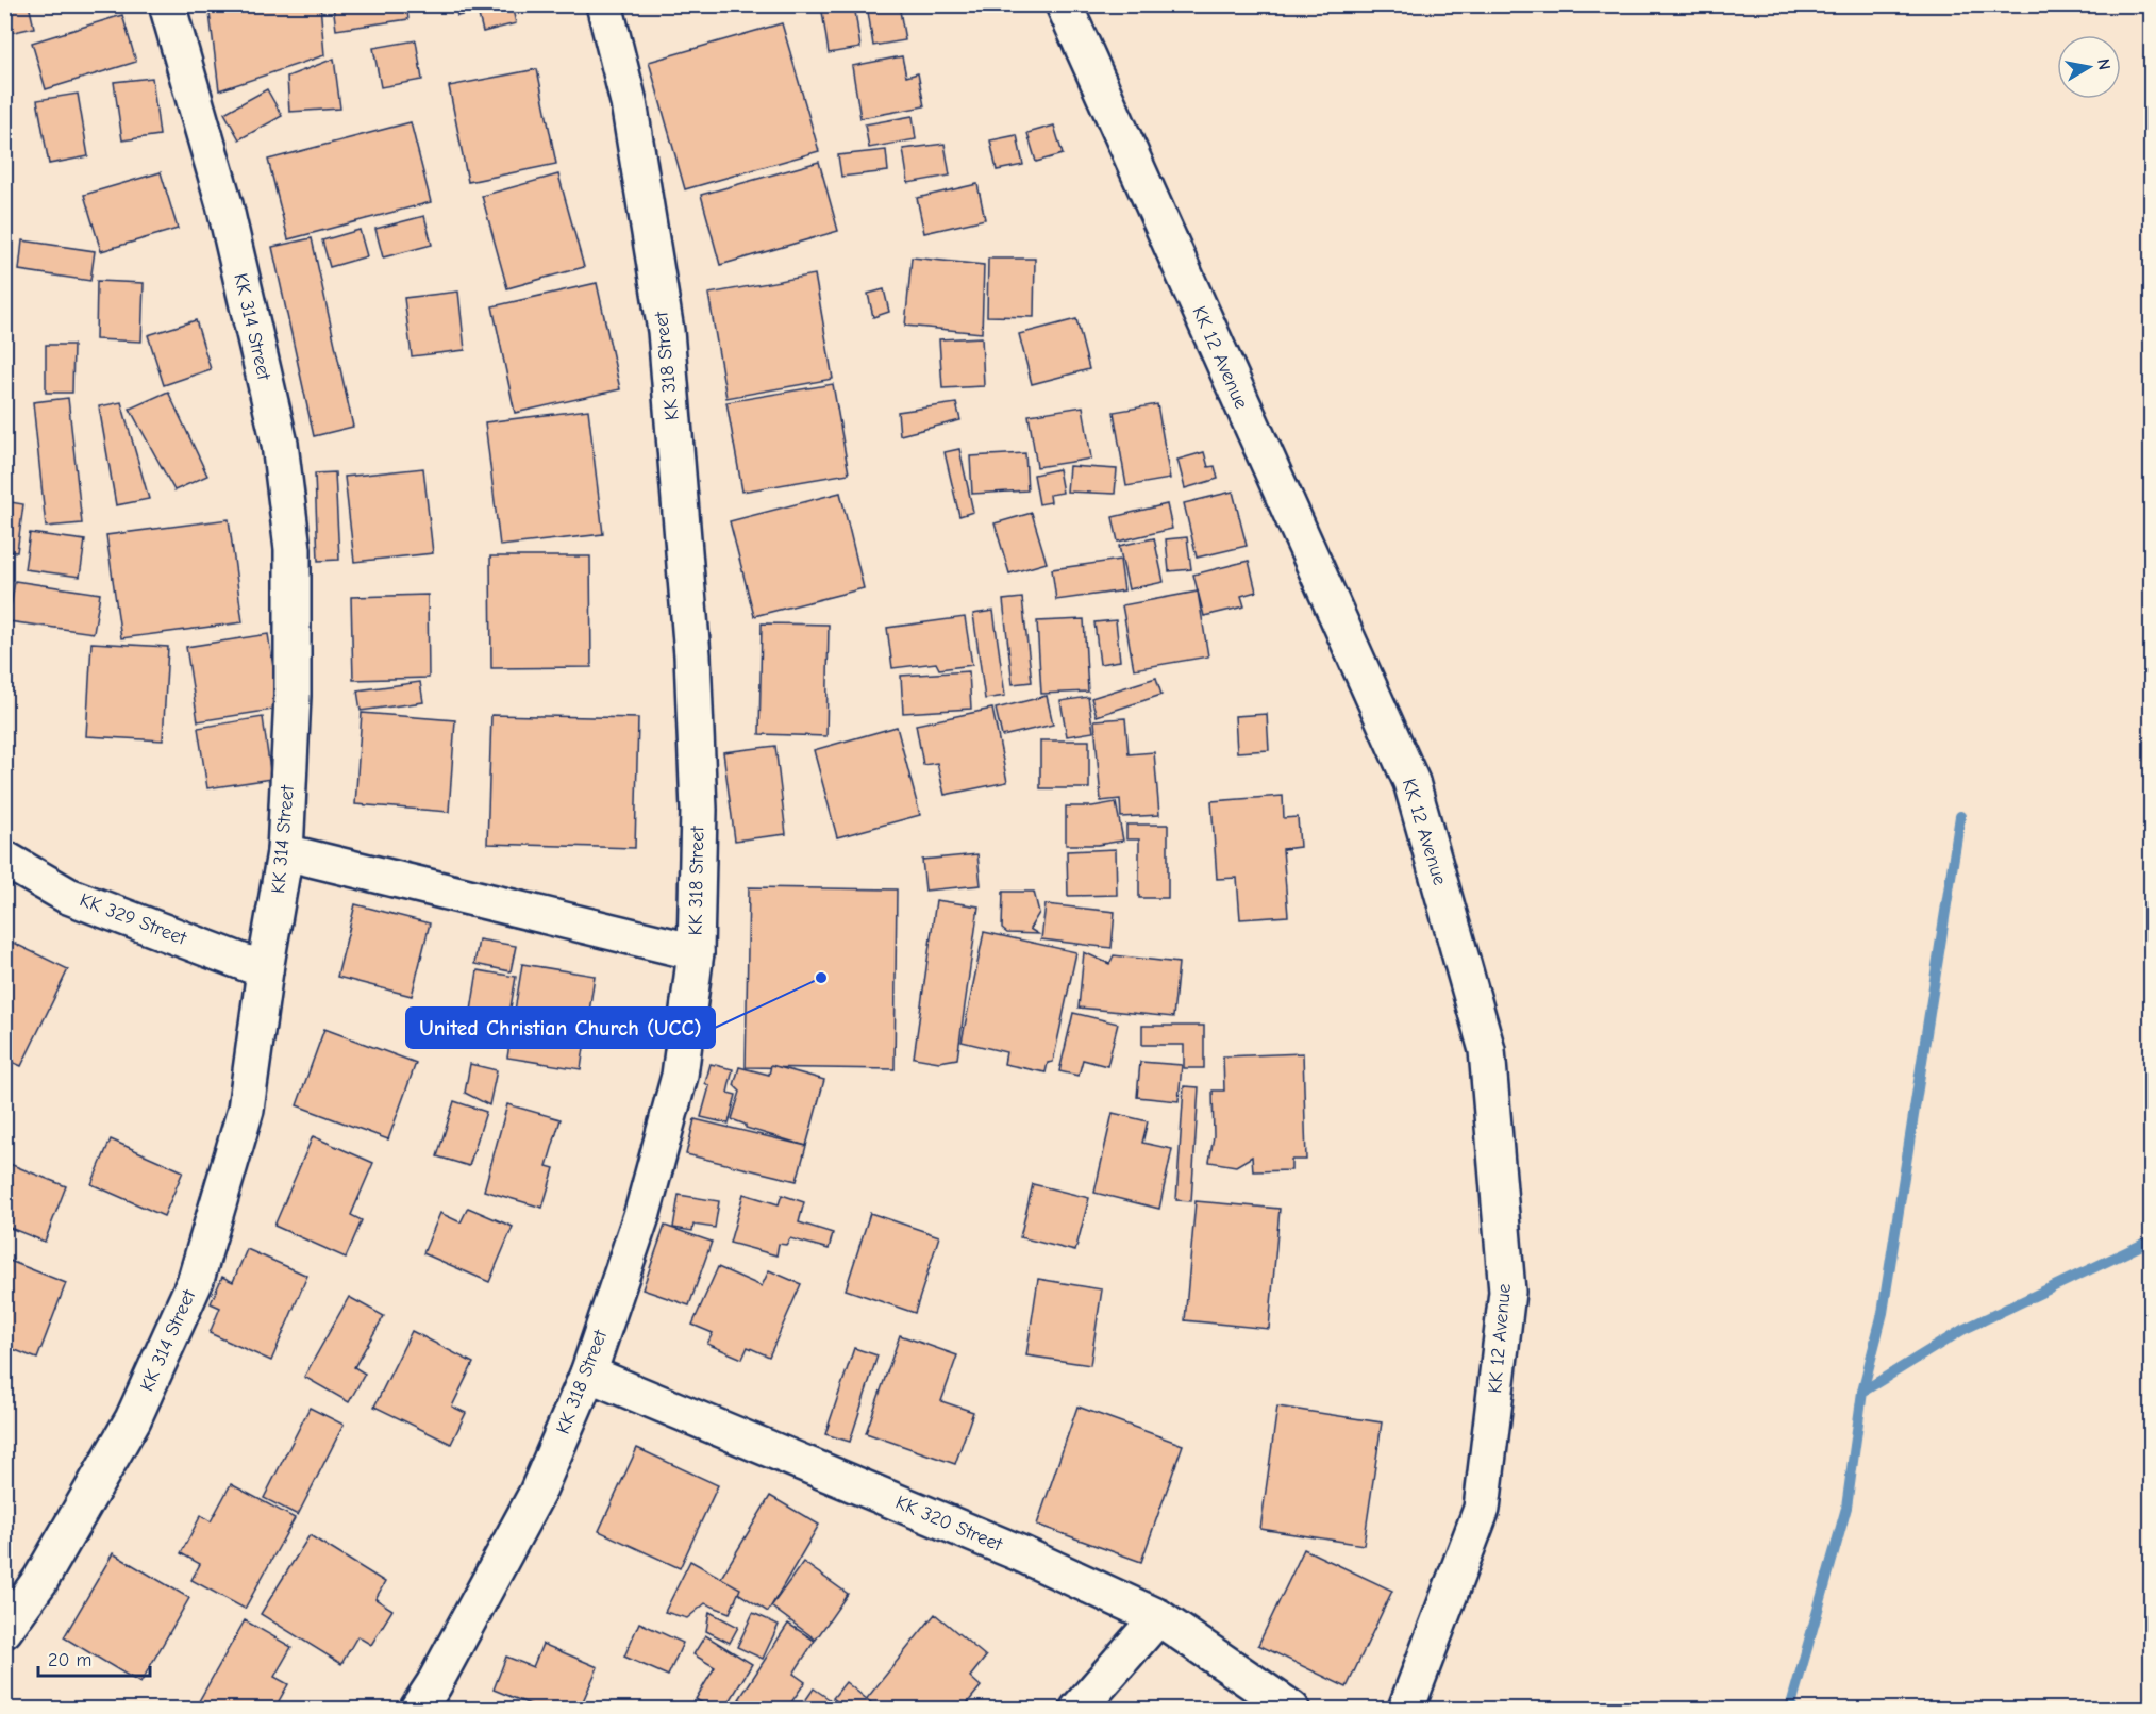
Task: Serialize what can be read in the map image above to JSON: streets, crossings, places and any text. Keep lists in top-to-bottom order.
{
  "streets": {
    "street": [
      "KK 314 Street",
      "KK 12 Avenue",
      "KK 318 Street",
      "KK 329 Street",
      "KK 320 Street"
    ]
  },
  "crossings": [
    ["KK 314 Street", "KK 329 Street"],
    ["KK 318 Street", "KK 320 Street"]
  ],
  "places": ["United Christian Church (UCC)"],
  "scale_bar": "20 m",
  "north": "right"
}
